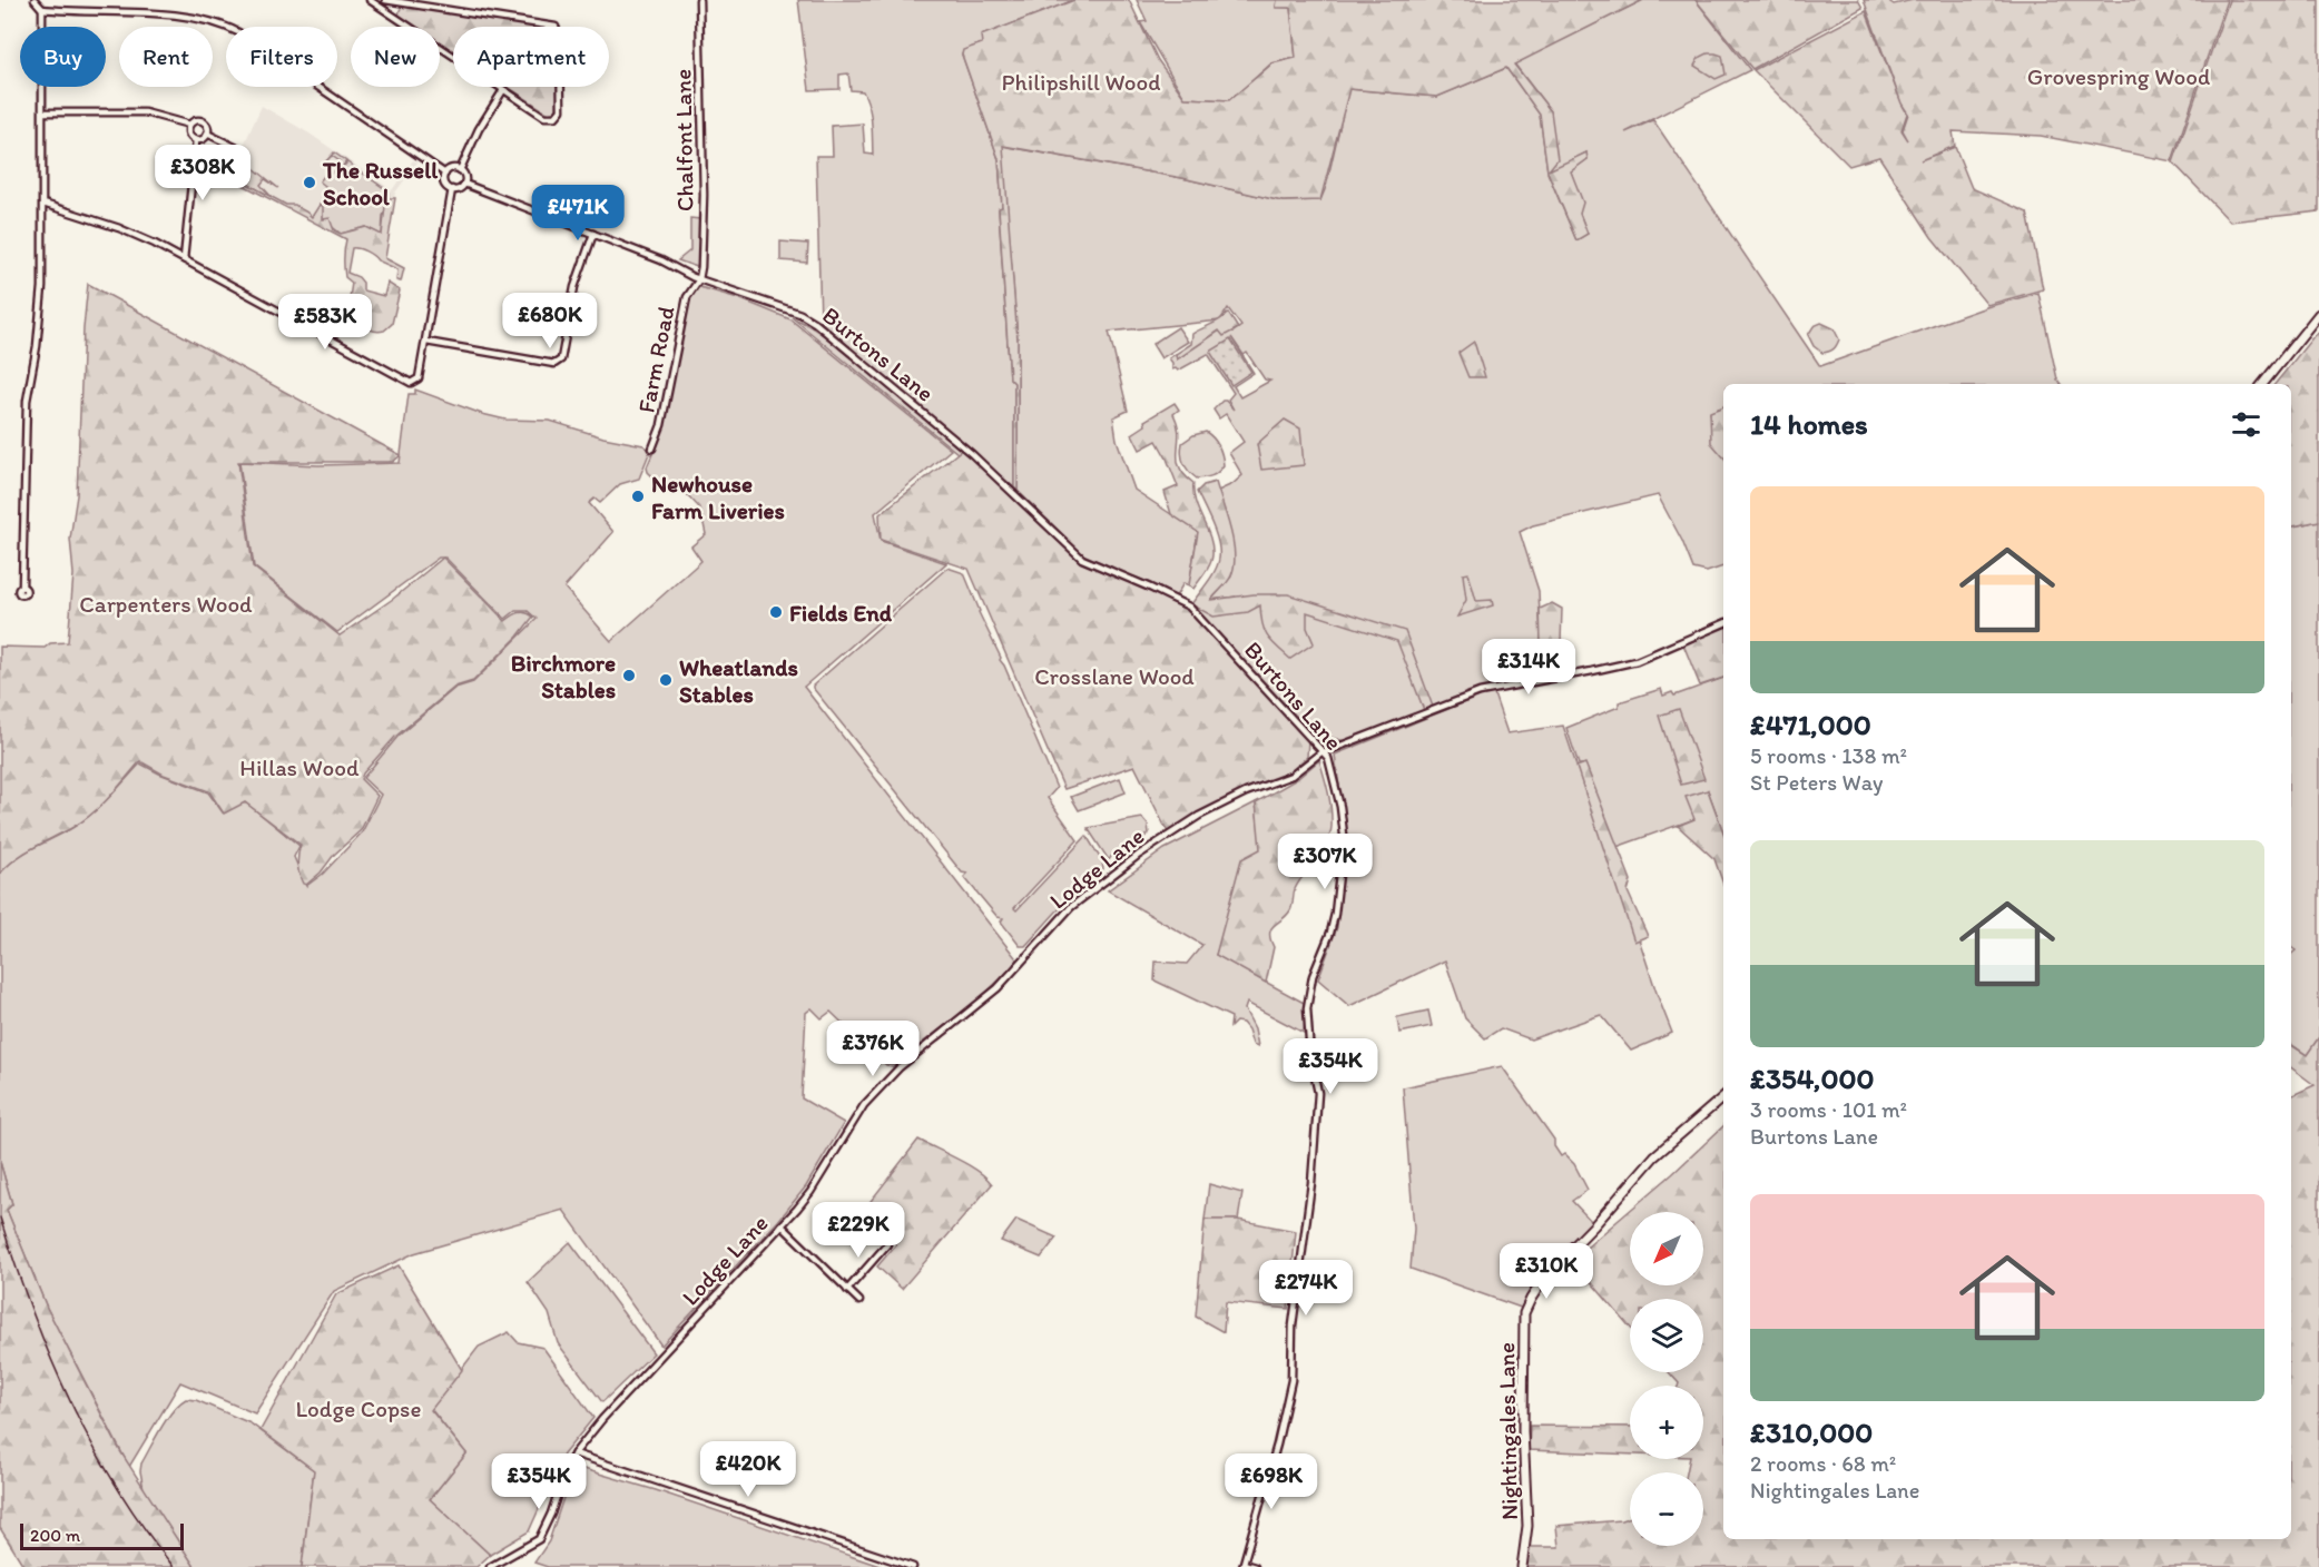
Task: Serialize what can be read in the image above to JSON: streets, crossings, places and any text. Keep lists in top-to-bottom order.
{
  "streets": {
    "main road": ["Nightingales Lane"],
    "street": [
      "Chalfont Lane",
      "Burtons Lane",
      "Farm Road",
      "Lodge Lane"
    ]
  },
  "crossings": [
    ["Chalfont Lane", "Burtons Lane"],
    ["Chalfont Lane", "Farm Road"],
    ["Burtons Lane", "Farm Road"],
    ["Burtons Lane", "Lodge Lane"]
  ],
  "parks": [
    "Grovespring Wood",
    "Philipshill Wood",
    "Carpenters Wood",
    "Crosslane Wood",
    "Hillas Wood",
    "Lodge Copse"
  ],
  "places": [
    "The Russell School",
    "Newhouse Farm Liveries",
    "Fields End",
    "Birchmore Stables",
    "Wheatlands Stables"
  ],
  "scale_bar": "200 m",
  "north": "bottom left",
  "page": {
    "chip": [
      "Buy",
      "Rent",
      "Filters",
      "New",
      "Apartment"
    ],
    "price": [
      "£308K",
      "£471K",
      "£680K",
      "£583K",
      "£314K",
      "£307K",
      "£376K",
      "£354K",
      "£229K",
      "£310K",
      "£274K",
      "£420K",
      "£354K",
      "£698K"
    ],
    "heading": "14 homes",
    "list": [
      {
        "name": "£471,000",
        "note": "5 rooms · 138 m² · St Peters Way"
      },
      {
        "name": "£354,000",
        "note": "3 rooms · 101 m² · Burtons Lane"
      },
      {
        "name": "£310,000",
        "note": "2 rooms · 68 m² · Nightingales Lane"
      }
    ],
    "map_buttons": ["+", "−"],
    "scale": "200 m"
  }
}
